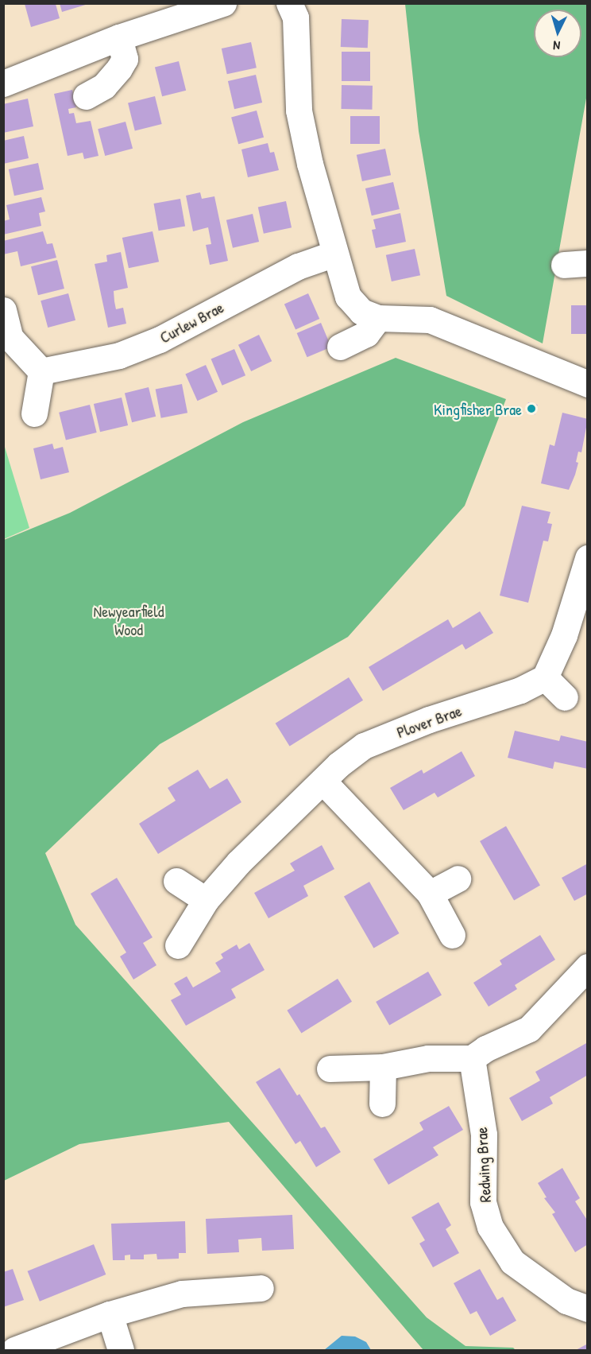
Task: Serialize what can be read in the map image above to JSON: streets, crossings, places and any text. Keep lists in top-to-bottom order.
{
  "streets": {
    "street": ["Curlew Brae", "Plover Brae", "Redwing Brae"]
  },
  "parks": ["Newyearfield Wood"],
  "places": ["Kingfisher Brae"],
  "north": "bottom"
}
